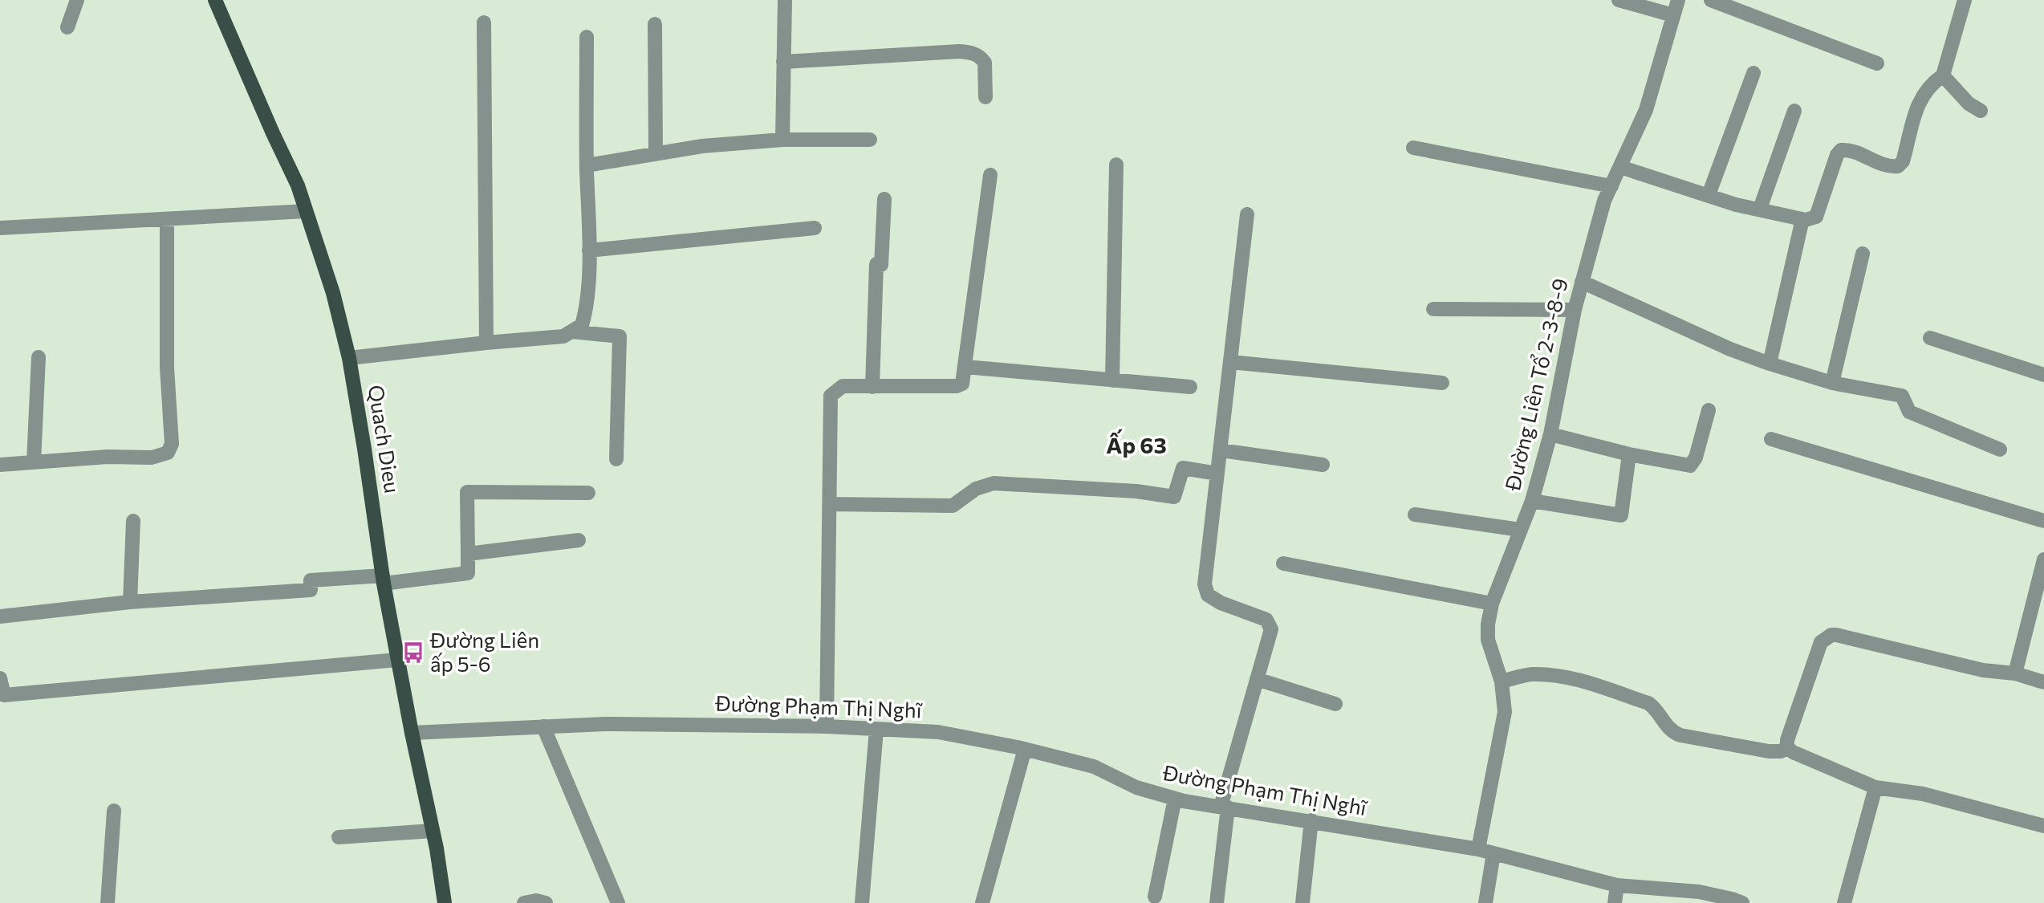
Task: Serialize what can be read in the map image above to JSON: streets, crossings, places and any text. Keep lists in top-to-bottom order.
{
  "streets": {
    "main road": ["Quach Dieu"],
    "street": ["Đường Liên Tổ 2-3-8-9", "Đường Phạm Thị Nghĩ"]
  },
  "crossings": [
    ["Đường Liên Tổ 2-3-8-9", "Đường Phạm Thị Nghĩ"],
    ["Quach Dieu", "Đường Phạm Thị Nghĩ"]
  ],
  "districts": ["Ấp 63"],
  "places": {
    "bus stop": ["Đường Liên ấp 5-6"]
  }
}
